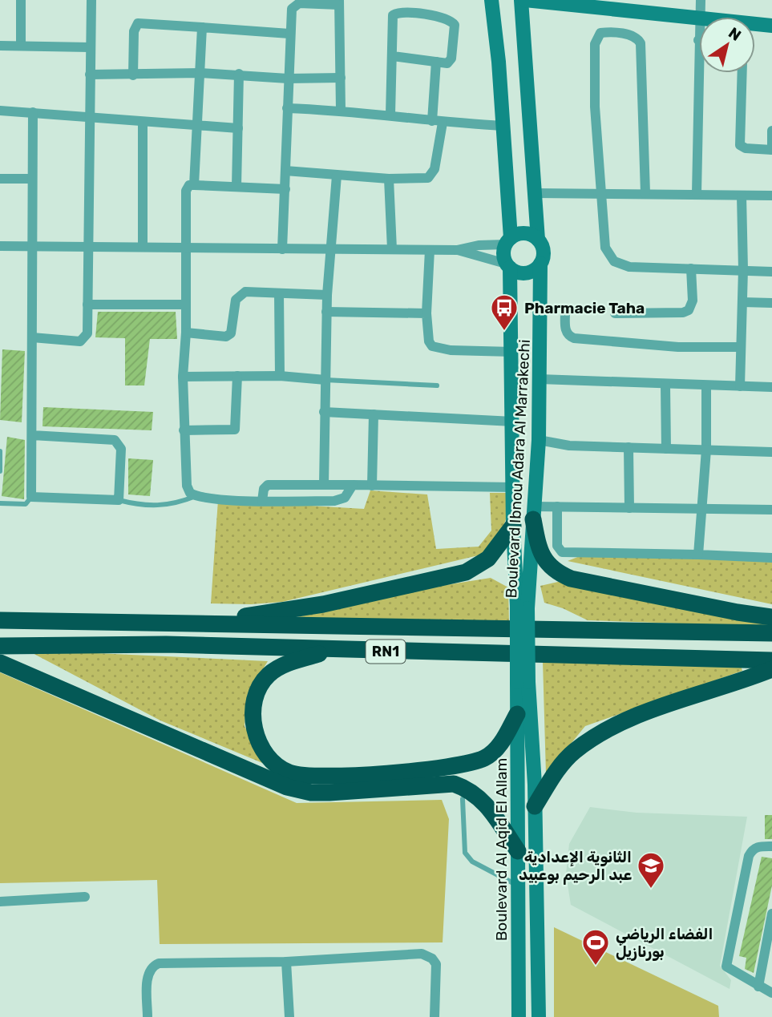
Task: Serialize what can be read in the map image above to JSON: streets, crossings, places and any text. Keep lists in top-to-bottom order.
{
  "streets": {
    "highway": ["RN1"],
    "main road": ["Boulevard Ibnou Adara Al Marrakechi", "Boulevard Al Aqid El Allam"]
  },
  "places": {
    "bus stop": ["Pharmacie Taha"],
    "school or university": ["الثانوية الإعدادية عبد الرحيم بوعبيد"],
    "sports": ["الفضاء الرياضي بورنازيل"]
  },
  "north": "top right"
}
